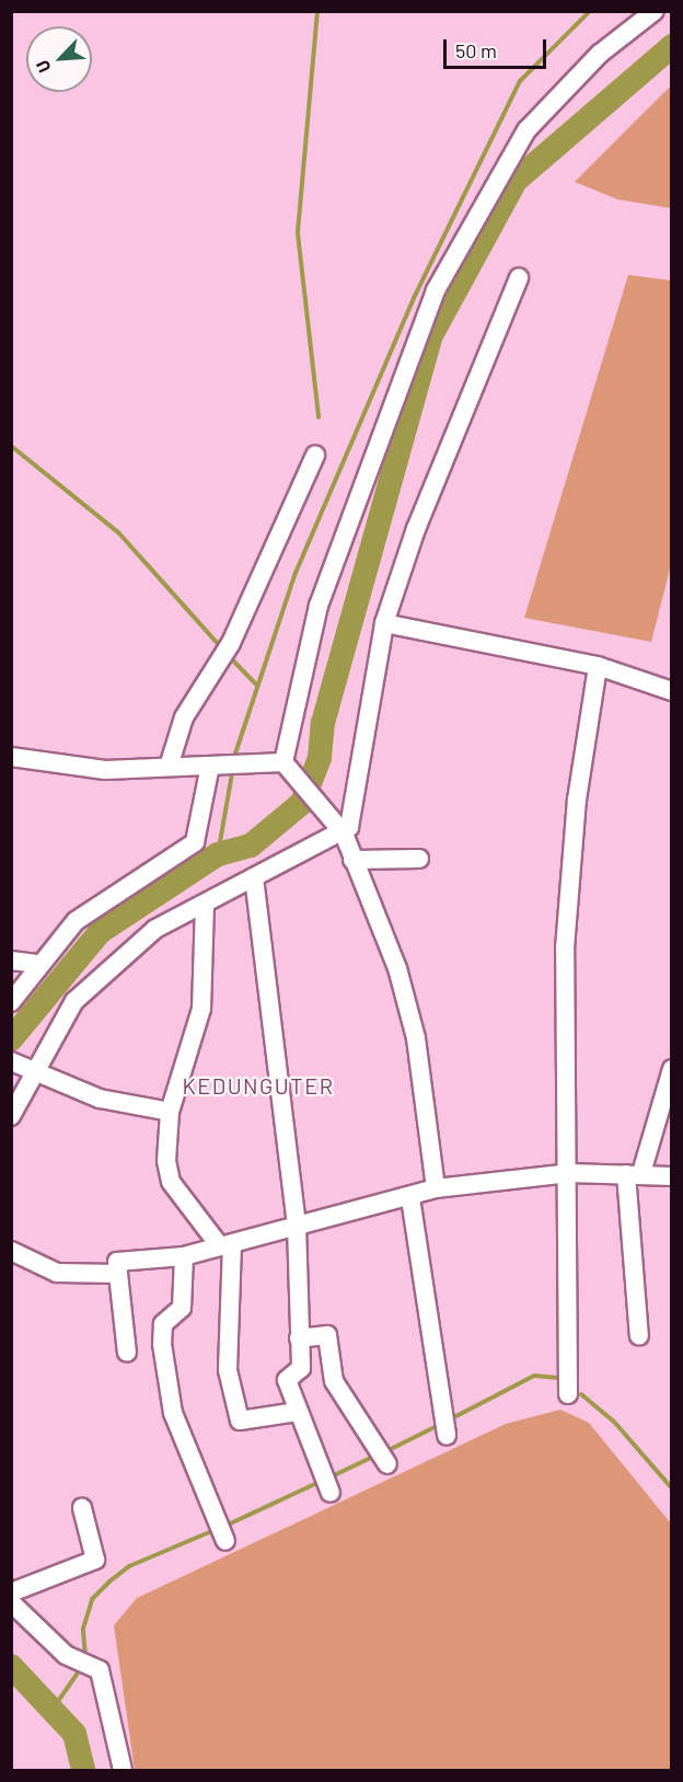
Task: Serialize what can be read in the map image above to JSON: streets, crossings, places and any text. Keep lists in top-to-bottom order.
{
  "districts": ["KEDUNGUTER"],
  "scale_bar": "50 m",
  "north": "bottom left"
}
